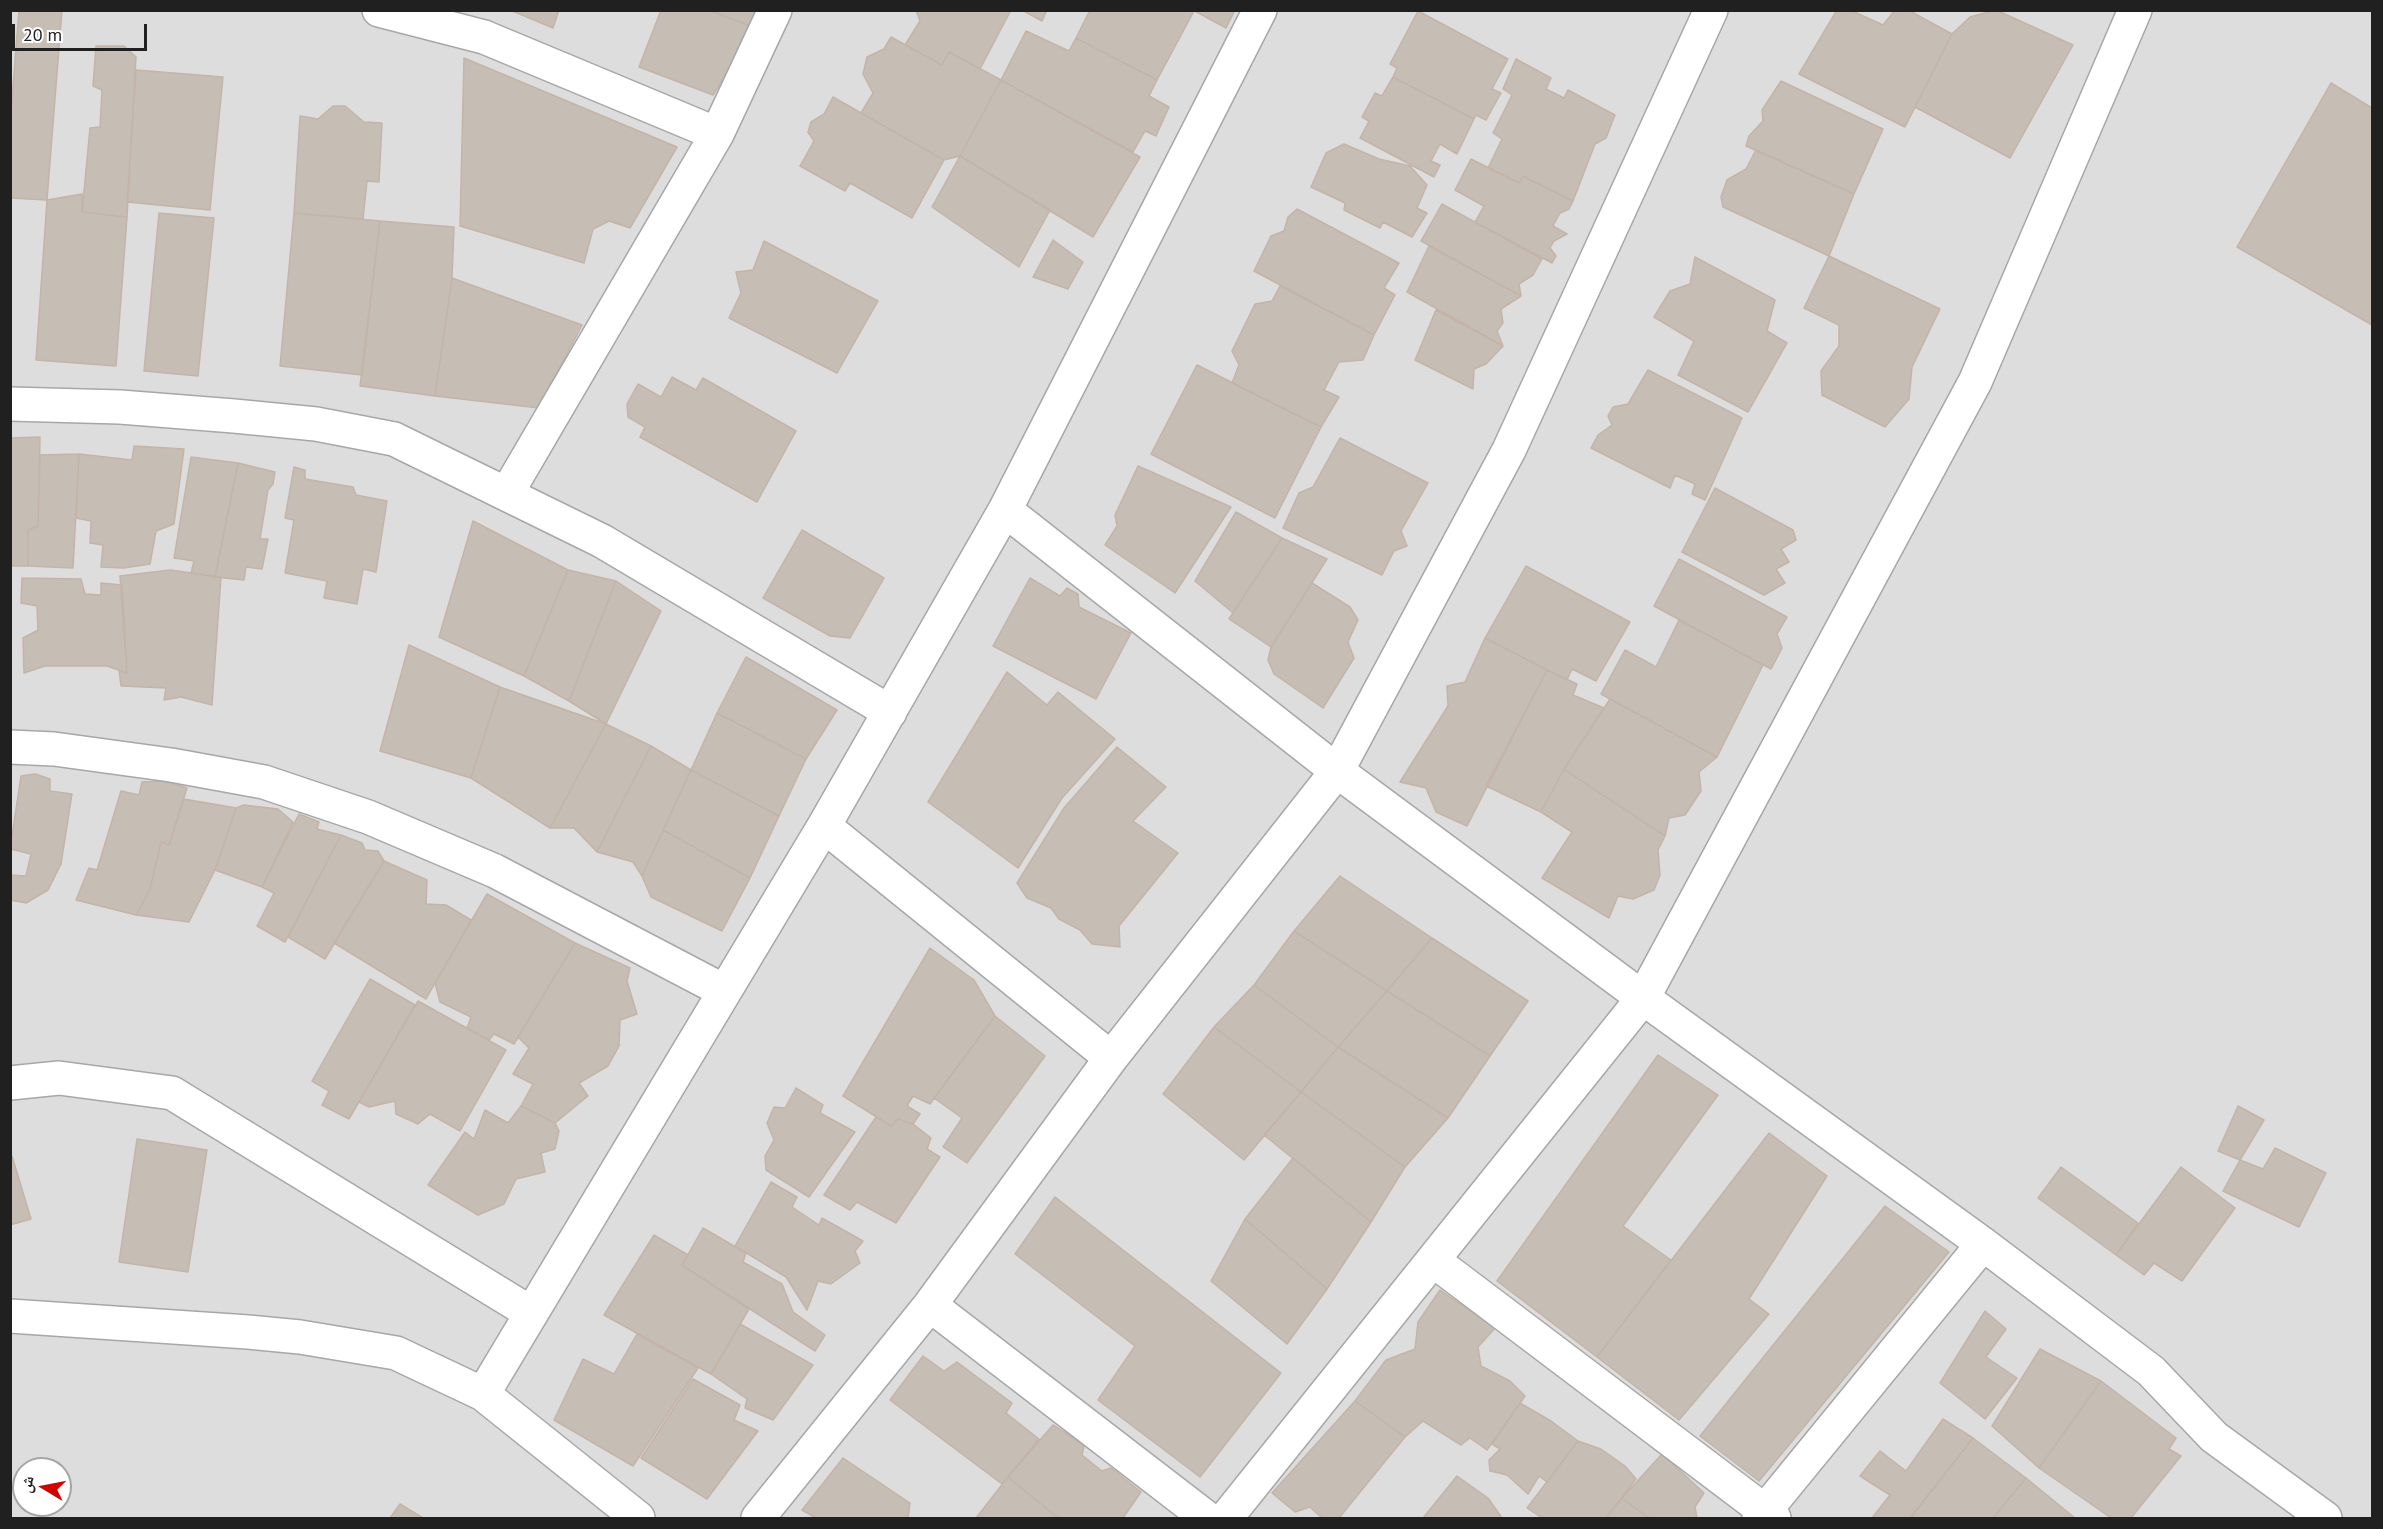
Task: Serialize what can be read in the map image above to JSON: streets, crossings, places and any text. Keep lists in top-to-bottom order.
{
  "scale_bar": "20 m",
  "north": "left"
}
